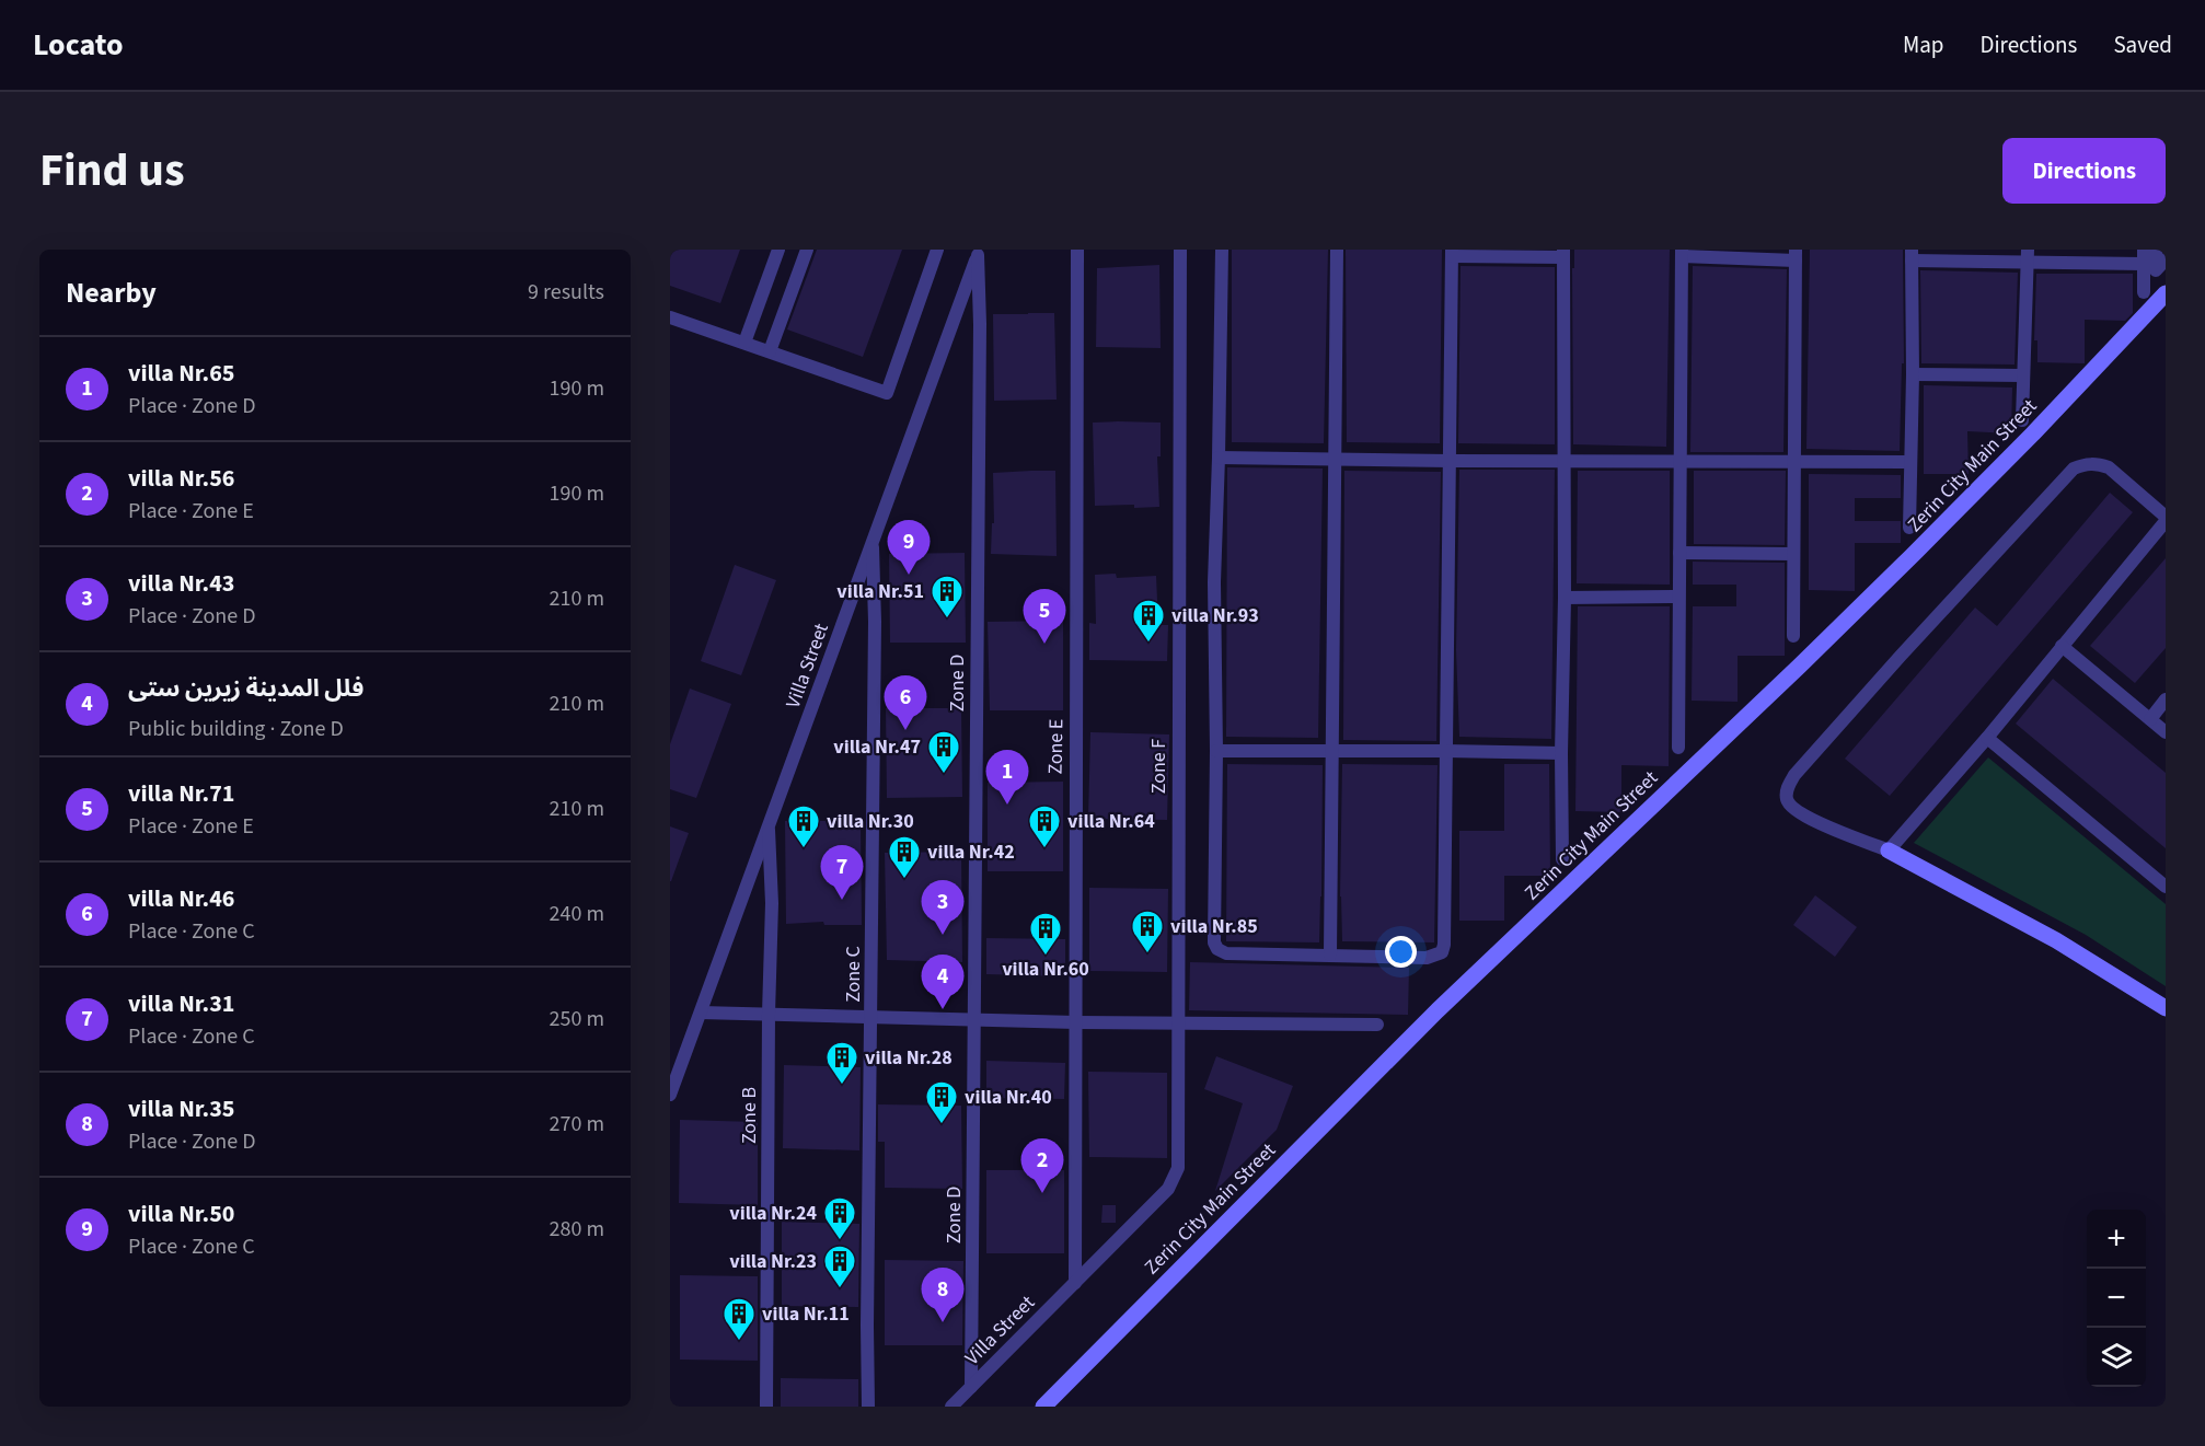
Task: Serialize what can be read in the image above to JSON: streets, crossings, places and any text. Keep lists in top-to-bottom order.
{
  "streets": {
    "street": [
      "Zerin City Main Street",
      "Villa Street",
      "Zone D",
      "Zone E",
      "Zone F",
      "Zone C",
      "Zone B"
    ]
  },
  "crossings": [
    ["Villa Street", "Zone D"],
    ["Villa Street", "Zone E"],
    ["Villa Street", "Zone F"],
    ["Villa Street", "Zone C"],
    ["Villa Street", "Zone B"],
    ["Zone E", "Zone F"]
  ],
  "places": {
    "building": [
      "villa Nr.51",
      "villa Nr.93",
      "villa Nr.47",
      "villa Nr.30",
      "villa Nr.64",
      "villa Nr.42",
      "villa Nr.85",
      "villa Nr.60",
      "villa Nr.28",
      "villa Nr.40",
      "villa Nr.24",
      "villa Nr.23",
      "villa Nr.11"
    ]
  },
  "page": {
    "header": "Locato",
    "nav": ["Map", "Directions", "Saved"],
    "title": "Find us",
    "buttons": "Directions",
    "heading": ["Nearby", "9 results"],
    "list": [
      {
        "mark": "1",
        "name": "villa Nr.65",
        "note": "Place · Zone D",
        "value": "190 m"
      },
      {
        "mark": "2",
        "name": "villa Nr.56",
        "note": "Place · Zone E",
        "value": "190 m"
      },
      {
        "mark": "3",
        "name": "villa Nr.43",
        "note": "Place · Zone D",
        "value": "210 m"
      },
      {
        "mark": "4",
        "name": "فلل المدينة زیرین ستی",
        "note": "Public building · Zone D",
        "value": "210 m"
      },
      {
        "mark": "5",
        "name": "villa Nr.71",
        "note": "Place · Zone E",
        "value": "210 m"
      },
      {
        "mark": "6",
        "name": "villa Nr.46",
        "note": "Place · Zone C",
        "value": "240 m"
      },
      {
        "mark": "7",
        "name": "villa Nr.31",
        "note": "Place · Zone C",
        "value": "250 m"
      },
      {
        "mark": "8",
        "name": "villa Nr.35",
        "note": "Place · Zone D",
        "value": "270 m"
      },
      {
        "mark": "9",
        "name": "villa Nr.50",
        "note": "Place · Zone C",
        "value": "280 m"
      }
    ],
    "pins": [
      "9",
      "5",
      "6",
      "1",
      "7",
      "3",
      "4",
      "2",
      "8"
    ],
    "map_buttons": ["+", "−"]
  }
}
